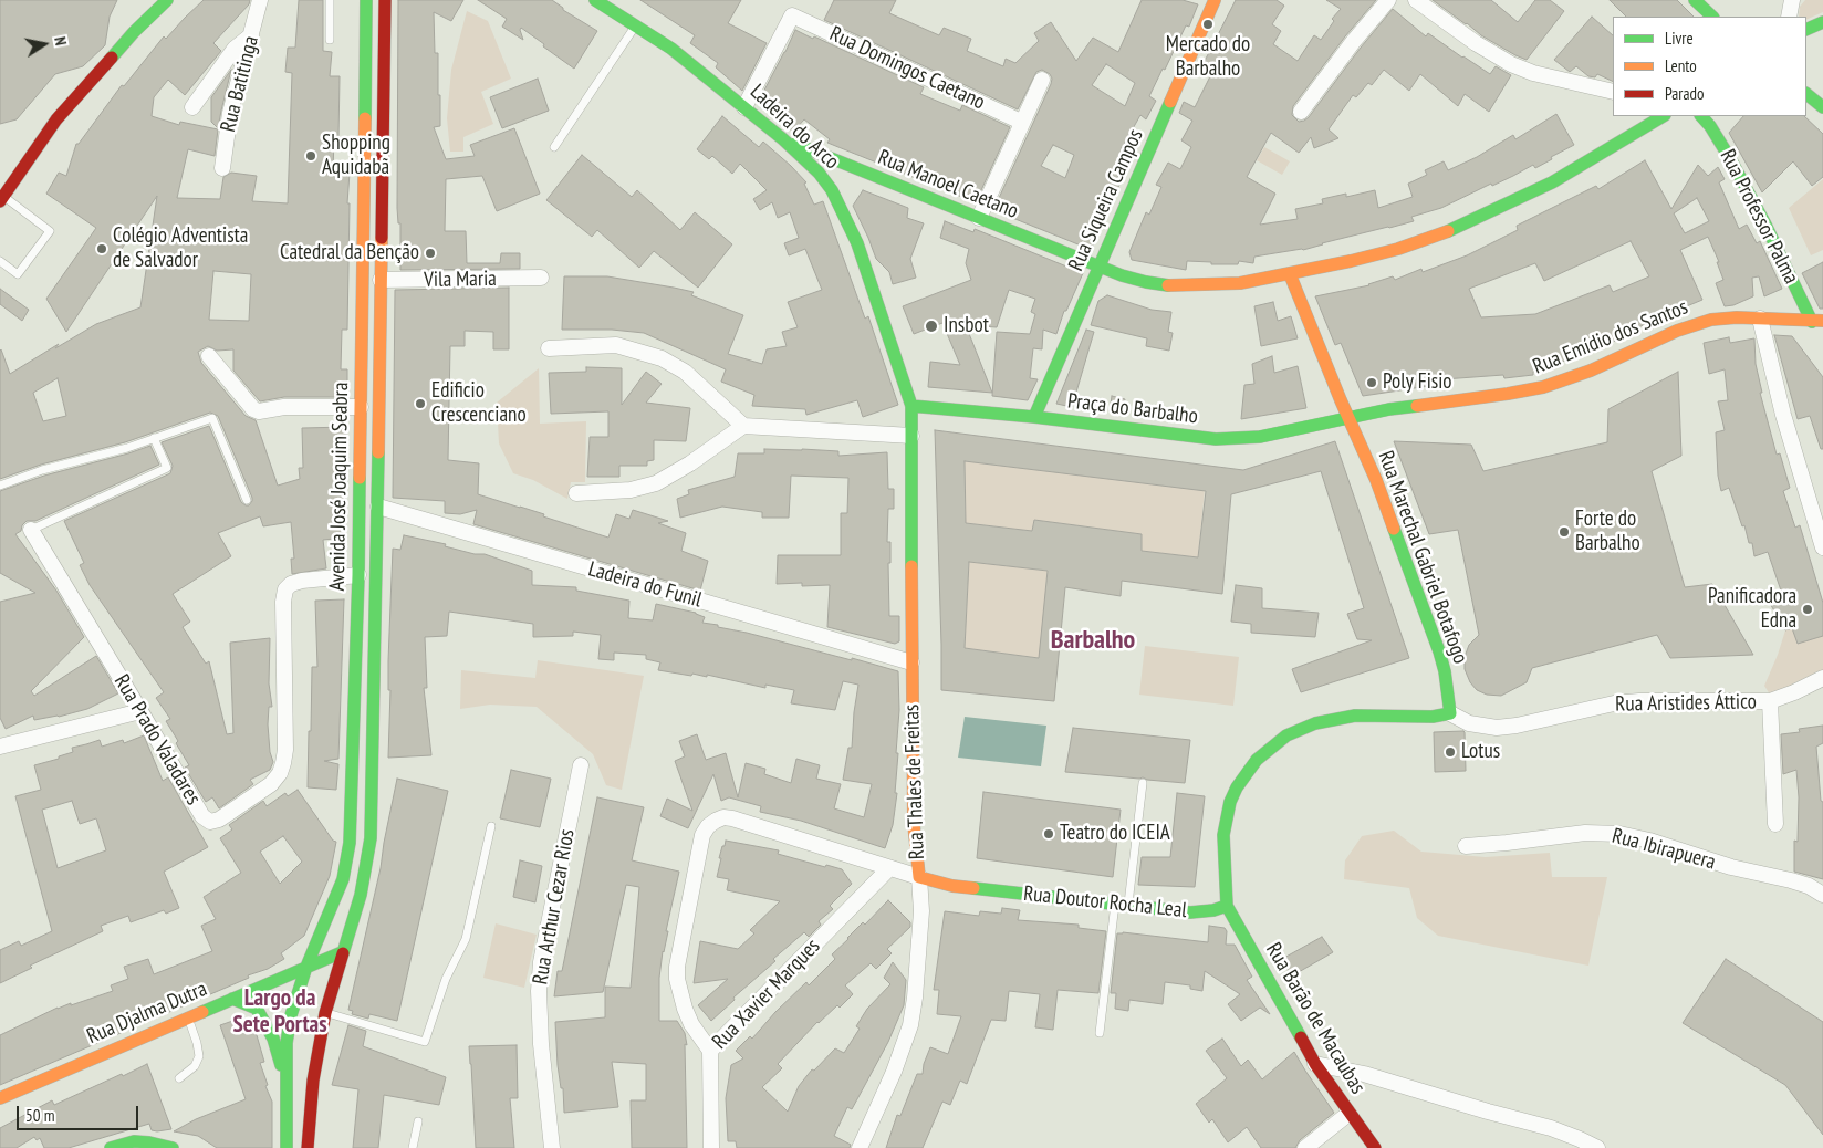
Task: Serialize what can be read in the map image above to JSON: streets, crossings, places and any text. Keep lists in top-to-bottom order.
{
  "streets": {
    "main road": [
      "Ladeira do Arco",
      "Rua Manoel Caetano",
      "Rua Siqueira Campos",
      "Rua Professor Palma",
      "Rua Emídio dos Santos",
      "Praça do Barbalho",
      "Avenida José Joaquim Seabra",
      "Rua Marechal Gabriel Botafogo",
      "Rua Thales de Freitas",
      "Rua Doutor Rocha Leal",
      "Rua Djalma Dutra",
      "Rua Barão de Macaubas"
    ],
    "street": [
      "Rua Domingos Caetano",
      "Rua Batitinga",
      "Vila Maria",
      "Ladeira do Funil",
      "Rua Aristides Áttico",
      "Rua Prado Valadares",
      "Rua Ibirapuera",
      "Rua Arthur Cezar Rios",
      "Rua Xavier Marques"
    ]
  },
  "crossings": [
    ["Rua Domingos Caetano", "Ladeira do Arco"],
    ["Ladeira do Arco", "Rua Manoel Caetano"],
    ["Ladeira do Arco", "Praça do Barbalho"],
    ["Ladeira do Arco", "Rua Thales de Freitas"],
    ["Rua Manoel Caetano", "Rua Siqueira Campos"],
    ["Rua Manoel Caetano", "Rua Marechal Gabriel Botafogo"],
    ["Rua Siqueira Campos", "Praça do Barbalho"],
    ["Rua Professor Palma", "Rua Emídio dos Santos"],
    ["Vila Maria", "Avenida José Joaquim Seabra"],
    ["Rua Emídio dos Santos", "Praça do Barbalho"],
    ["Rua Emídio dos Santos", "Rua Marechal Gabriel Botafogo"],
    ["Praça do Barbalho", "Rua Marechal Gabriel Botafogo"],
    ["Praça do Barbalho", "Rua Thales de Freitas"],
    ["Avenida José Joaquim Seabra", "Ladeira do Funil"],
    ["Avenida José Joaquim Seabra", "Rua Prado Valadares"],
    ["Avenida José Joaquim Seabra", "Rua Djalma Dutra"],
    ["Rua Marechal Gabriel Botafogo", "Rua Aristides Áttico"],
    ["Ladeira do Funil", "Rua Thales de Freitas"],
    ["Rua Thales de Freitas", "Rua Doutor Rocha Leal"],
    ["Rua Doutor Rocha Leal", "Rua Xavier Marques"],
    ["Rua Doutor Rocha Leal", "Rua Barão de Macaubas"]
  ],
  "districts": ["Barbalho", "Largo da Sete Portas"],
  "places": [
    "Mercado do Barbalho",
    "Shopping Aquidabã",
    "Colégio Adventista de Salvador",
    "Catedral da Benção",
    "Insbot",
    "Poly Fisio",
    "Edificio Crescenciano",
    "Forte do Barbalho",
    "Panificadora Edna",
    "Lotus",
    "Teatro do ICEIA"
  ],
  "legend": ["Livre", "Lento", "Parado"],
  "scale_bar": "50 m",
  "north": "right"
}
